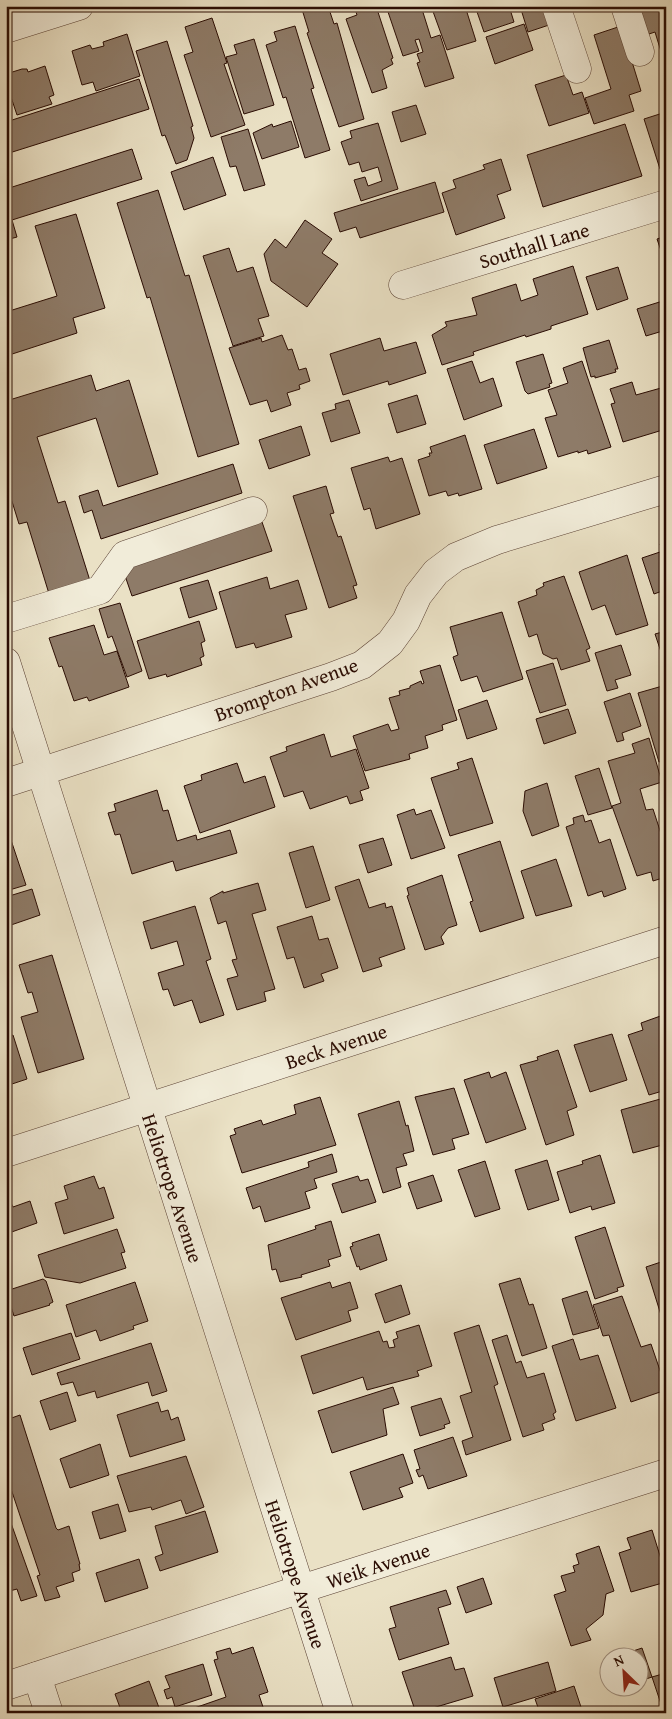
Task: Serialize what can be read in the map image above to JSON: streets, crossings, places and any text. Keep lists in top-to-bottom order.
{
  "streets": {
    "street": [
      "Southall Lane",
      "Brompton Avenue",
      "Beck Avenue",
      "Heliotrope Avenue",
      "Weik Avenue"
    ]
  },
  "crossings": [
    ["Brompton Avenue", "Heliotrope Avenue"],
    ["Beck Avenue", "Heliotrope Avenue"],
    ["Heliotrope Avenue", "Weik Avenue"]
  ],
  "north": "top left"
}
